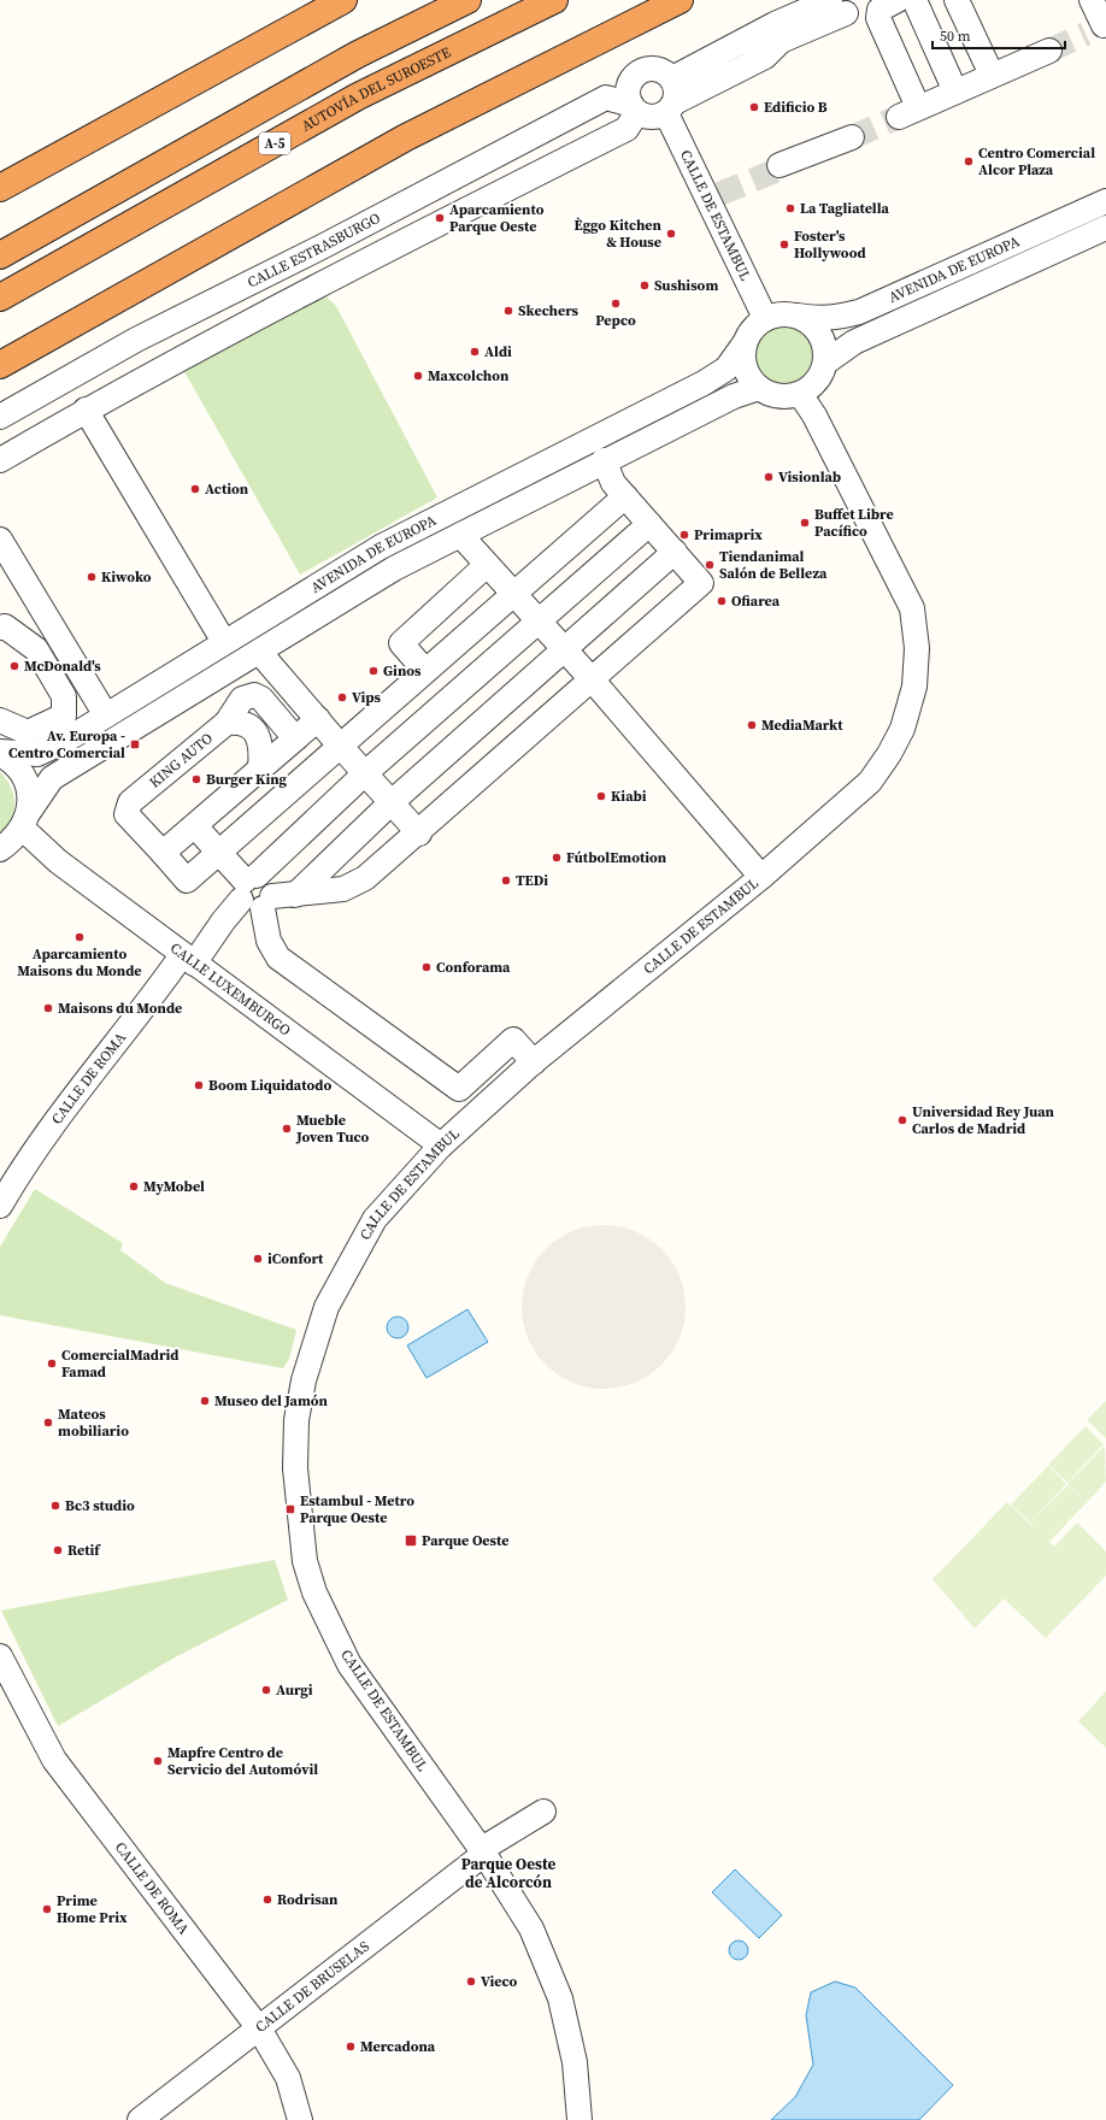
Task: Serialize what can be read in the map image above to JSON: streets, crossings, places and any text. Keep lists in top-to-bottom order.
{
  "streets": {
    "highway": ["AUTOVÍA DEL SUROESTE", "A-5"],
    "street": [
      "CALLE DE ESTAMBUL",
      "CALLE ESTRASBURGO",
      "AVENIDA DE EUROPA",
      "KING AUTO",
      "CALLE LUXEMBURGO",
      "CALLE DE ROMA",
      "CALLE DE BRUSELAS"
    ]
  },
  "crossings": [
    ["CALLE DE ESTAMBUL", "CALLE ESTRASBURGO"],
    ["CALLE DE ESTAMBUL", "AVENIDA DE EUROPA"],
    ["CALLE DE ESTAMBUL", "CALLE LUXEMBURGO"],
    ["CALLE DE ESTAMBUL", "CALLE DE BRUSELAS"],
    ["AVENIDA DE EUROPA", "CALLE LUXEMBURGO"],
    ["CALLE LUXEMBURGO", "CALLE DE ROMA"],
    ["CALLE DE ROMA", "CALLE DE BRUSELAS"]
  ],
  "districts": ["Parque Oeste de Alcorcón"],
  "places": {
    "other": [
      "Edificio B",
      "Centro Comercial Alcor Plaza",
      "La Tagliatella",
      "Aparcamiento Parque Oeste",
      "Èggo Kitchen & House",
      "Foster's Hollywood",
      "Sushisom",
      "Pepco",
      "Skechers",
      "Aldi",
      "Maxcolchon",
      "Visionlab",
      "Action",
      "Buffet Libre Pacífico",
      "Primaprix",
      "Tiendanimal Salón de Belleza",
      "Kiwoko",
      "Ofiarea",
      "McDonald's",
      "Ginos",
      "Vips",
      "MediaMarkt",
      "Burger King",
      "Kiabi",
      "FútbolEmotion",
      "TEDi",
      "Aparcamiento Maisons du Monde",
      "Conforama",
      "Maisons du Monde",
      "Boom Liquidatodo",
      "Universidad Rey Juan Carlos de Madrid",
      "Mueble Joven Tuco",
      "MyMobel",
      "iConfort",
      "ComercialMadrid Famad",
      "Museo del Jamón",
      "Mateos mobiliario",
      "Bc3 studio",
      "Retif",
      "Aurgi",
      "Mapfre Centro de Servicio del Automóvil",
      "Rodrisan",
      "Prime Home Prix",
      "Vieco",
      "Mercadona"
    ],
    "transit": ["Av. Europa - Centro Comercial", "Estambul - Metro Parque Oeste", "Parque Oeste"]
  },
  "scale_bar": "50 m"
}
